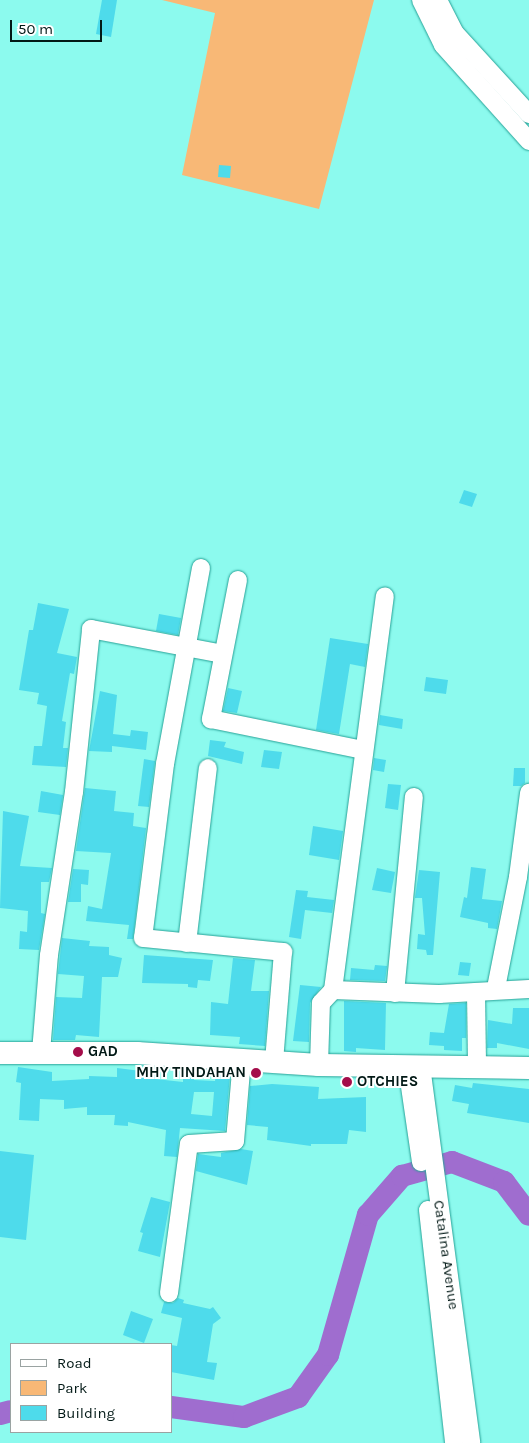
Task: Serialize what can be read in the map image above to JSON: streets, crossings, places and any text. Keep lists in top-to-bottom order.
{
  "streets": {
    "street": ["Catalina Avenue"]
  },
  "places": ["GAD", "MHY TINDAHAN", "OTCHIES"],
  "legend": ["Road", "Park", "Building"],
  "scale_bar": "50 m"
}
